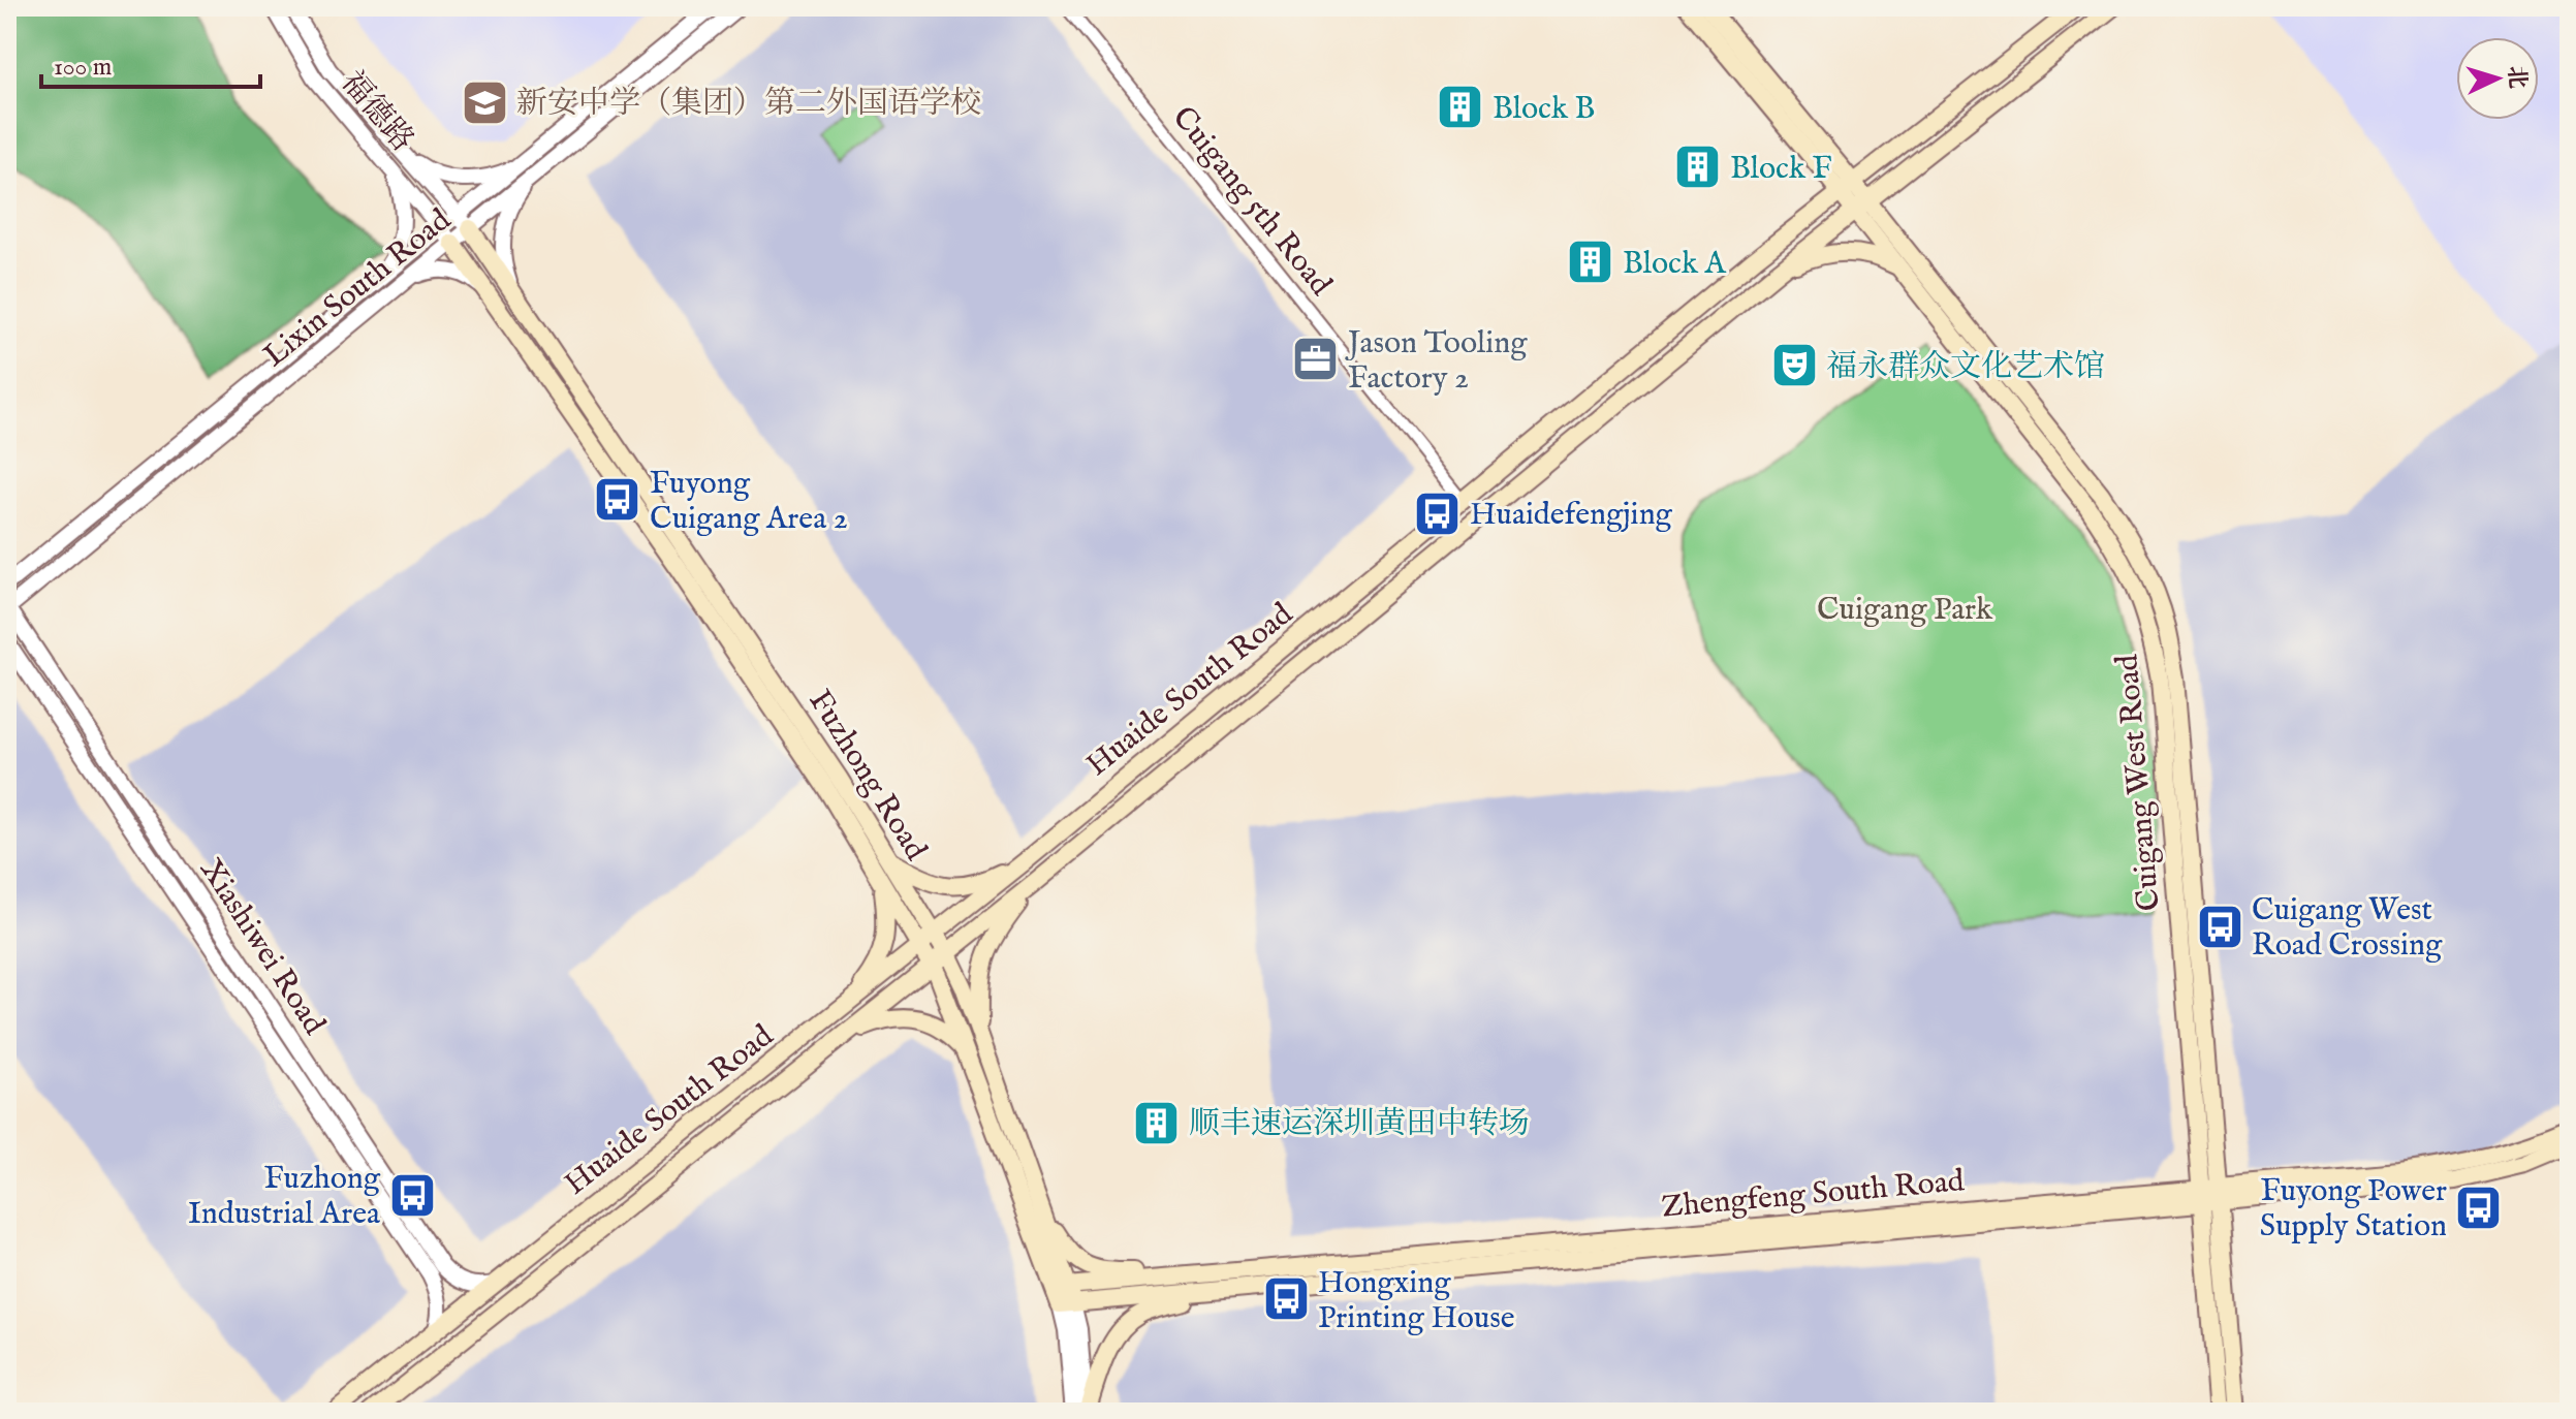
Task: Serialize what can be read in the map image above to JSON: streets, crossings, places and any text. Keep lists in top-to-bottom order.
{
  "streets": {
    "main road": [
      "Huaide South Road",
      "Fuzhong Road",
      "Cuigang West Road",
      "Zhengfeng South Road"
    ],
    "street": [
      "福德路",
      "Cuigang 5th Road",
      "Lixin South Road",
      "Xiashiwei Road"
    ]
  },
  "crossings": [
    ["福德路", "Lixin South Road"],
    ["福德路", "Fuzhong Road"],
    ["Cuigang 5th Road", "Huaide South Road"],
    ["Lixin South Road", "Fuzhong Road"],
    ["Lixin South Road", "Xiashiwei Road"],
    ["Huaide South Road", "Fuzhong Road"],
    ["Huaide South Road", "Cuigang West Road"],
    ["Huaide South Road", "Xiashiwei Road"],
    ["Fuzhong Road", "Zhengfeng South Road"],
    ["Cuigang West Road", "Zhengfeng South Road"]
  ],
  "parks": ["Cuigang Park"],
  "places": {
    "school or university": ["新安中学（集团）第二外国语学校"],
    "building": [
      "Block B",
      "Block F",
      "Block A",
      "顺丰速运深圳黄田中转场"
    ],
    "office": ["Jason Tooling Factory 2"],
    "theatre": ["福永群众文化艺术馆"],
    "bus stop": [
      "Fuyong Cuigang Area 2",
      "Huaidefengjing",
      "Cuigang West Road Crossing",
      "Fuzhong Industrial Area",
      "Fuyong Power Supply Station",
      "Hongxing Printing House"
    ]
  },
  "scale_bar": "100 m",
  "north": "right"
}
